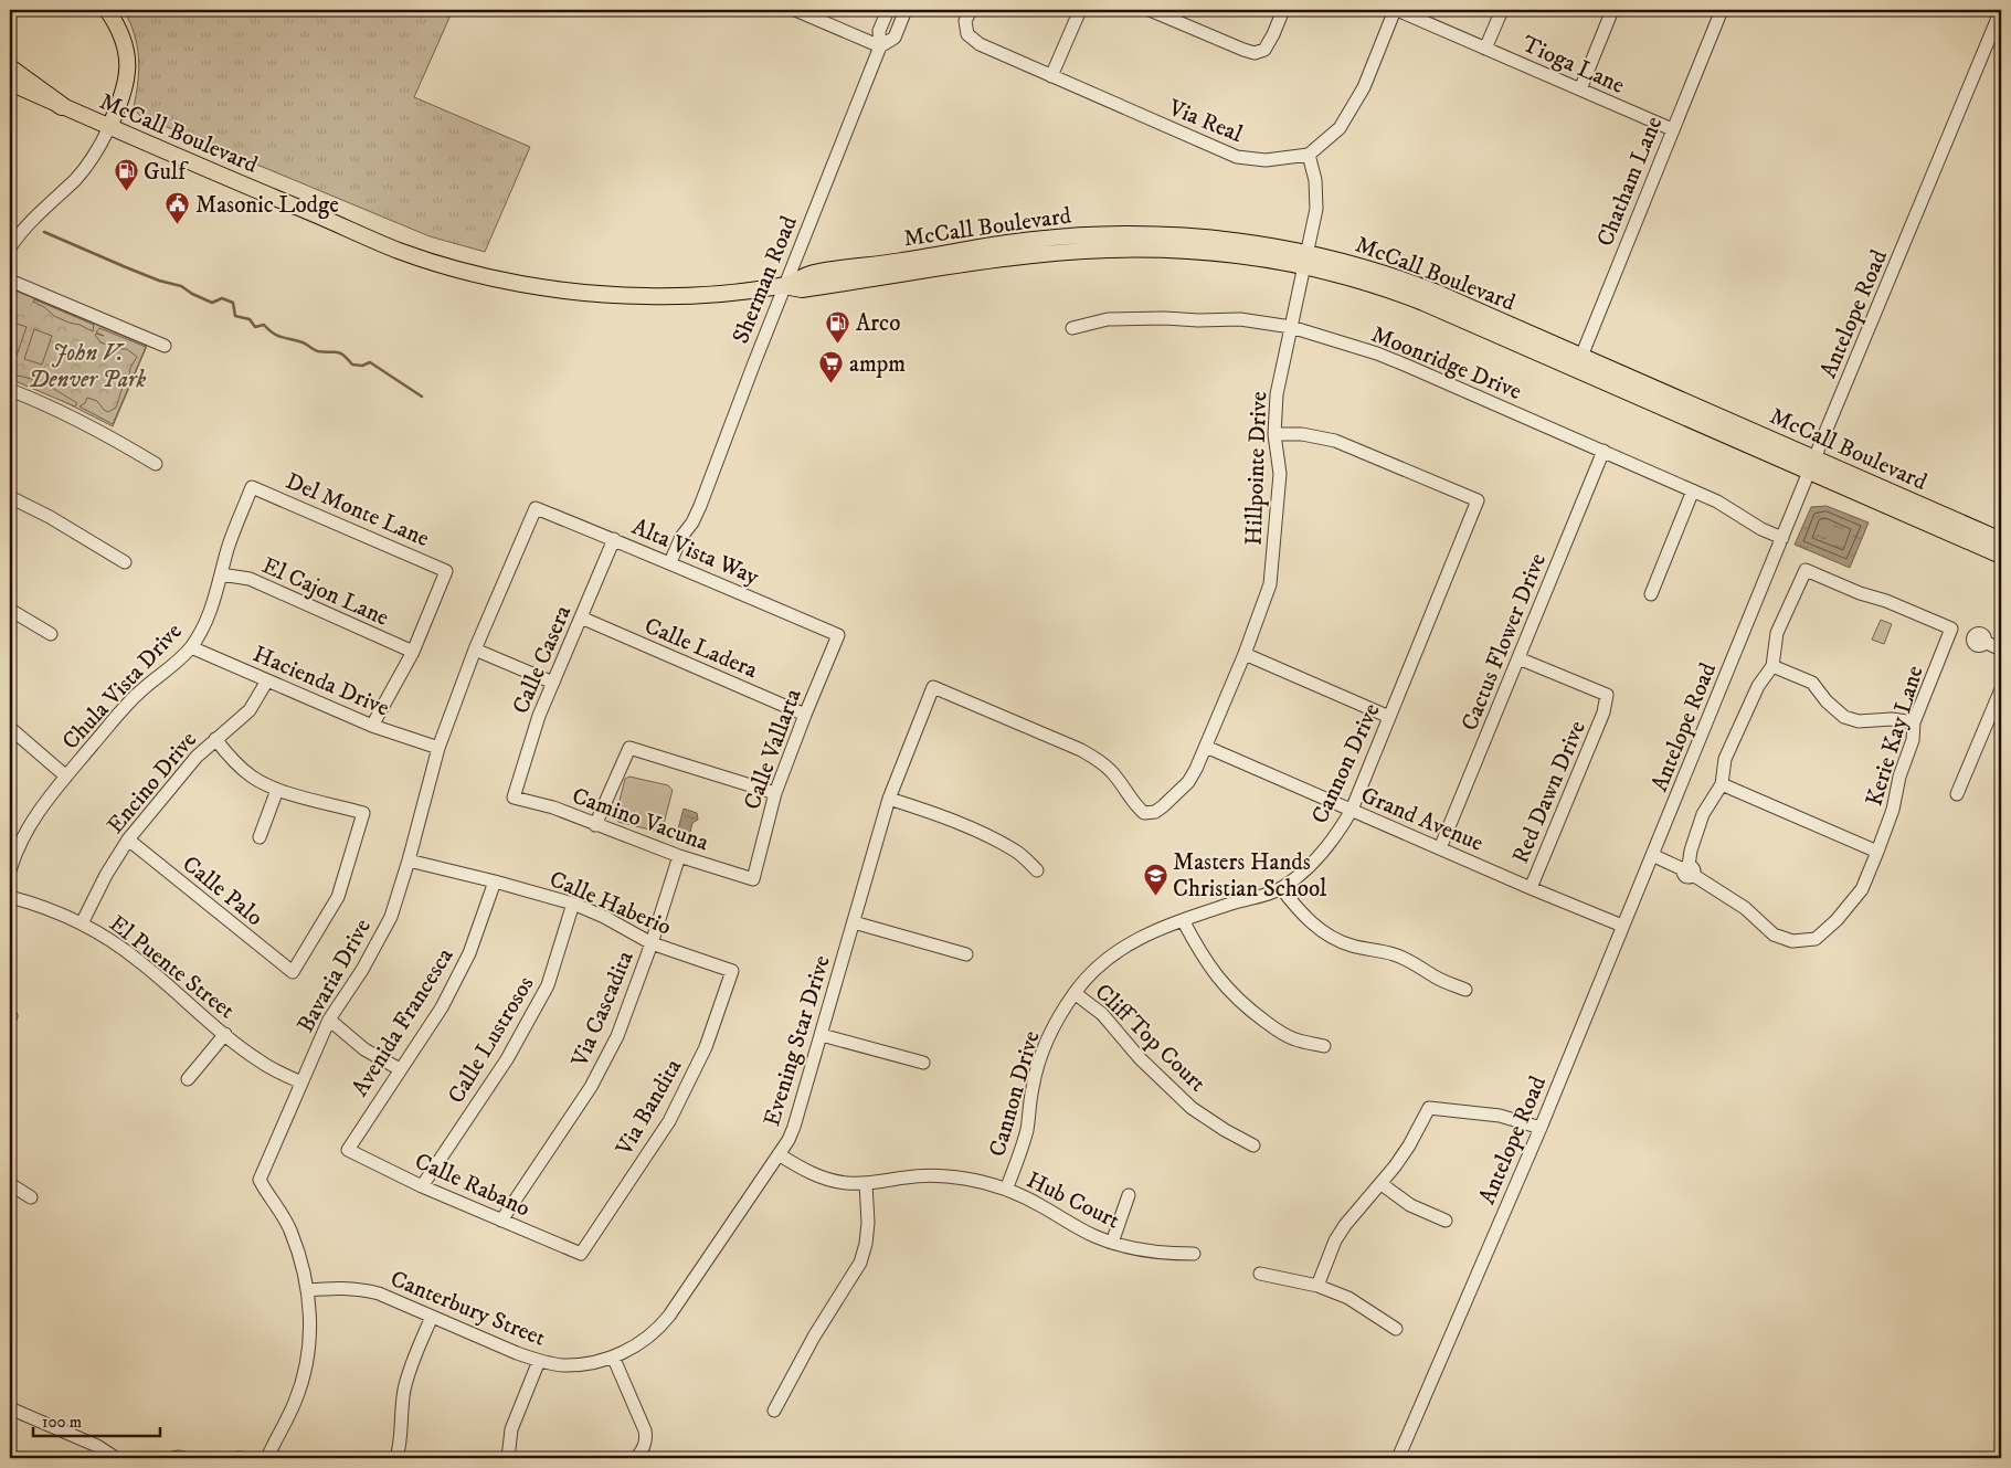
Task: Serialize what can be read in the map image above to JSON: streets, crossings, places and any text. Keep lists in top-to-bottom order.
{
  "streets": {
    "main road": ["McCall Boulevard"],
    "street": [
      "Tioga Lane",
      "Via Real",
      "Chatham Lane",
      "Sherman Road",
      "Antelope Road",
      "Moonridge Drive",
      "Hillpointe Drive",
      "Del Monte Lane",
      "Alta Vista Way",
      "El Cajon Lane",
      "Cactus Flower Drive",
      "Calle Ladera",
      "Calle Casera",
      "Hacienda Drive",
      "Chula Vista Drive",
      "Kerie Kay Lane",
      "Calle Vallarta",
      "Cannon Drive",
      "Encino Drive",
      "Red Dawn Drive",
      "Camino Vacuna",
      "Grand Avenue",
      "Calle Palo",
      "Calle Haberio",
      "El Puente Street",
      "Bavaria Drive",
      "Via Cascadita",
      "Avenida Francesca",
      "Cliff Top Court",
      "Calle Lustrosos",
      "Evening Star Drive",
      "Via Bandita",
      "Calle Rabano",
      "Hub Court",
      "Canterbury Street"
    ]
  },
  "crossings": [
    ["Tioga Lane", "Chatham Lane"],
    ["Via Real", "Hillpointe Drive"],
    ["McCall Boulevard", "Chatham Lane"],
    ["McCall Boulevard", "Sherman Road"],
    ["McCall Boulevard", "Antelope Road"],
    ["McCall Boulevard", "Hillpointe Drive"],
    ["Sherman Road", "Alta Vista Way"],
    ["Antelope Road", "Moonridge Drive"],
    ["Antelope Road", "Kerie Kay Lane"],
    ["Antelope Road", "Grand Avenue"],
    ["Moonridge Drive", "Hillpointe Drive"],
    ["Moonridge Drive", "Cactus Flower Drive"],
    ["Hillpointe Drive", "Cannon Drive"],
    ["Hillpointe Drive", "Grand Avenue"],
    ["Hillpointe Drive", "Evening Star Drive"],
    ["Del Monte Lane", "El Cajon Lane"],
    ["Del Monte Lane", "Chula Vista Drive"],
    ["Alta Vista Way", "Calle Casera"],
    ["Alta Vista Way", "Calle Vallarta"],
    ["Alta Vista Way", "Bavaria Drive"],
    ["El Cajon Lane", "Chula Vista Drive"],
    ["Cactus Flower Drive", "Red Dawn Drive"],
    ["Cactus Flower Drive", "Grand Avenue"],
    ["Calle Ladera", "Calle Casera"],
    ["Calle Ladera", "Calle Vallarta"],
    ["Calle Casera", "Camino Vacuna"],
    ["Hacienda Drive", "Chula Vista Drive"],
    ["Hacienda Drive", "Encino Drive"],
    ["Hacienda Drive", "Bavaria Drive"],
    ["Calle Vallarta", "Camino Vacuna"],
    ["Cannon Drive", "Grand Avenue"],
    ["Cannon Drive", "Cliff Top Court"],
    ["Cannon Drive", "Hub Court"],
    ["Encino Drive", "Calle Palo"],
    ["Encino Drive", "El Puente Street"],
    ["Red Dawn Drive", "Grand Avenue"],
    ["Camino Vacuna", "Via Cascadita"],
    ["Calle Haberio", "Bavaria Drive"],
    ["Calle Haberio", "Via Cascadita"],
    ["Calle Haberio", "Avenida Francesca"],
    ["Calle Haberio", "Calle Lustrosos"],
    ["Calle Haberio", "Via Bandita"],
    ["El Puente Street", "Bavaria Drive"],
    ["Bavaria Drive", "Canterbury Street"],
    ["Via Cascadita", "Calle Rabano"],
    ["Avenida Francesca", "Calle Rabano"],
    ["Calle Lustrosos", "Calle Rabano"],
    ["Evening Star Drive", "Hub Court"],
    ["Evening Star Drive", "Canterbury Street"],
    ["Via Bandita", "Calle Rabano"]
  ],
  "parks": ["John V. Denver Park"],
  "places": {
    "fuel station": ["Gulf", "Arco"],
    "public building": ["Masonic Lodge"],
    "supermarket": ["ampm"],
    "school or university": ["Masters Hands Christian School"]
  },
  "scale_bar": "100 m"
}
